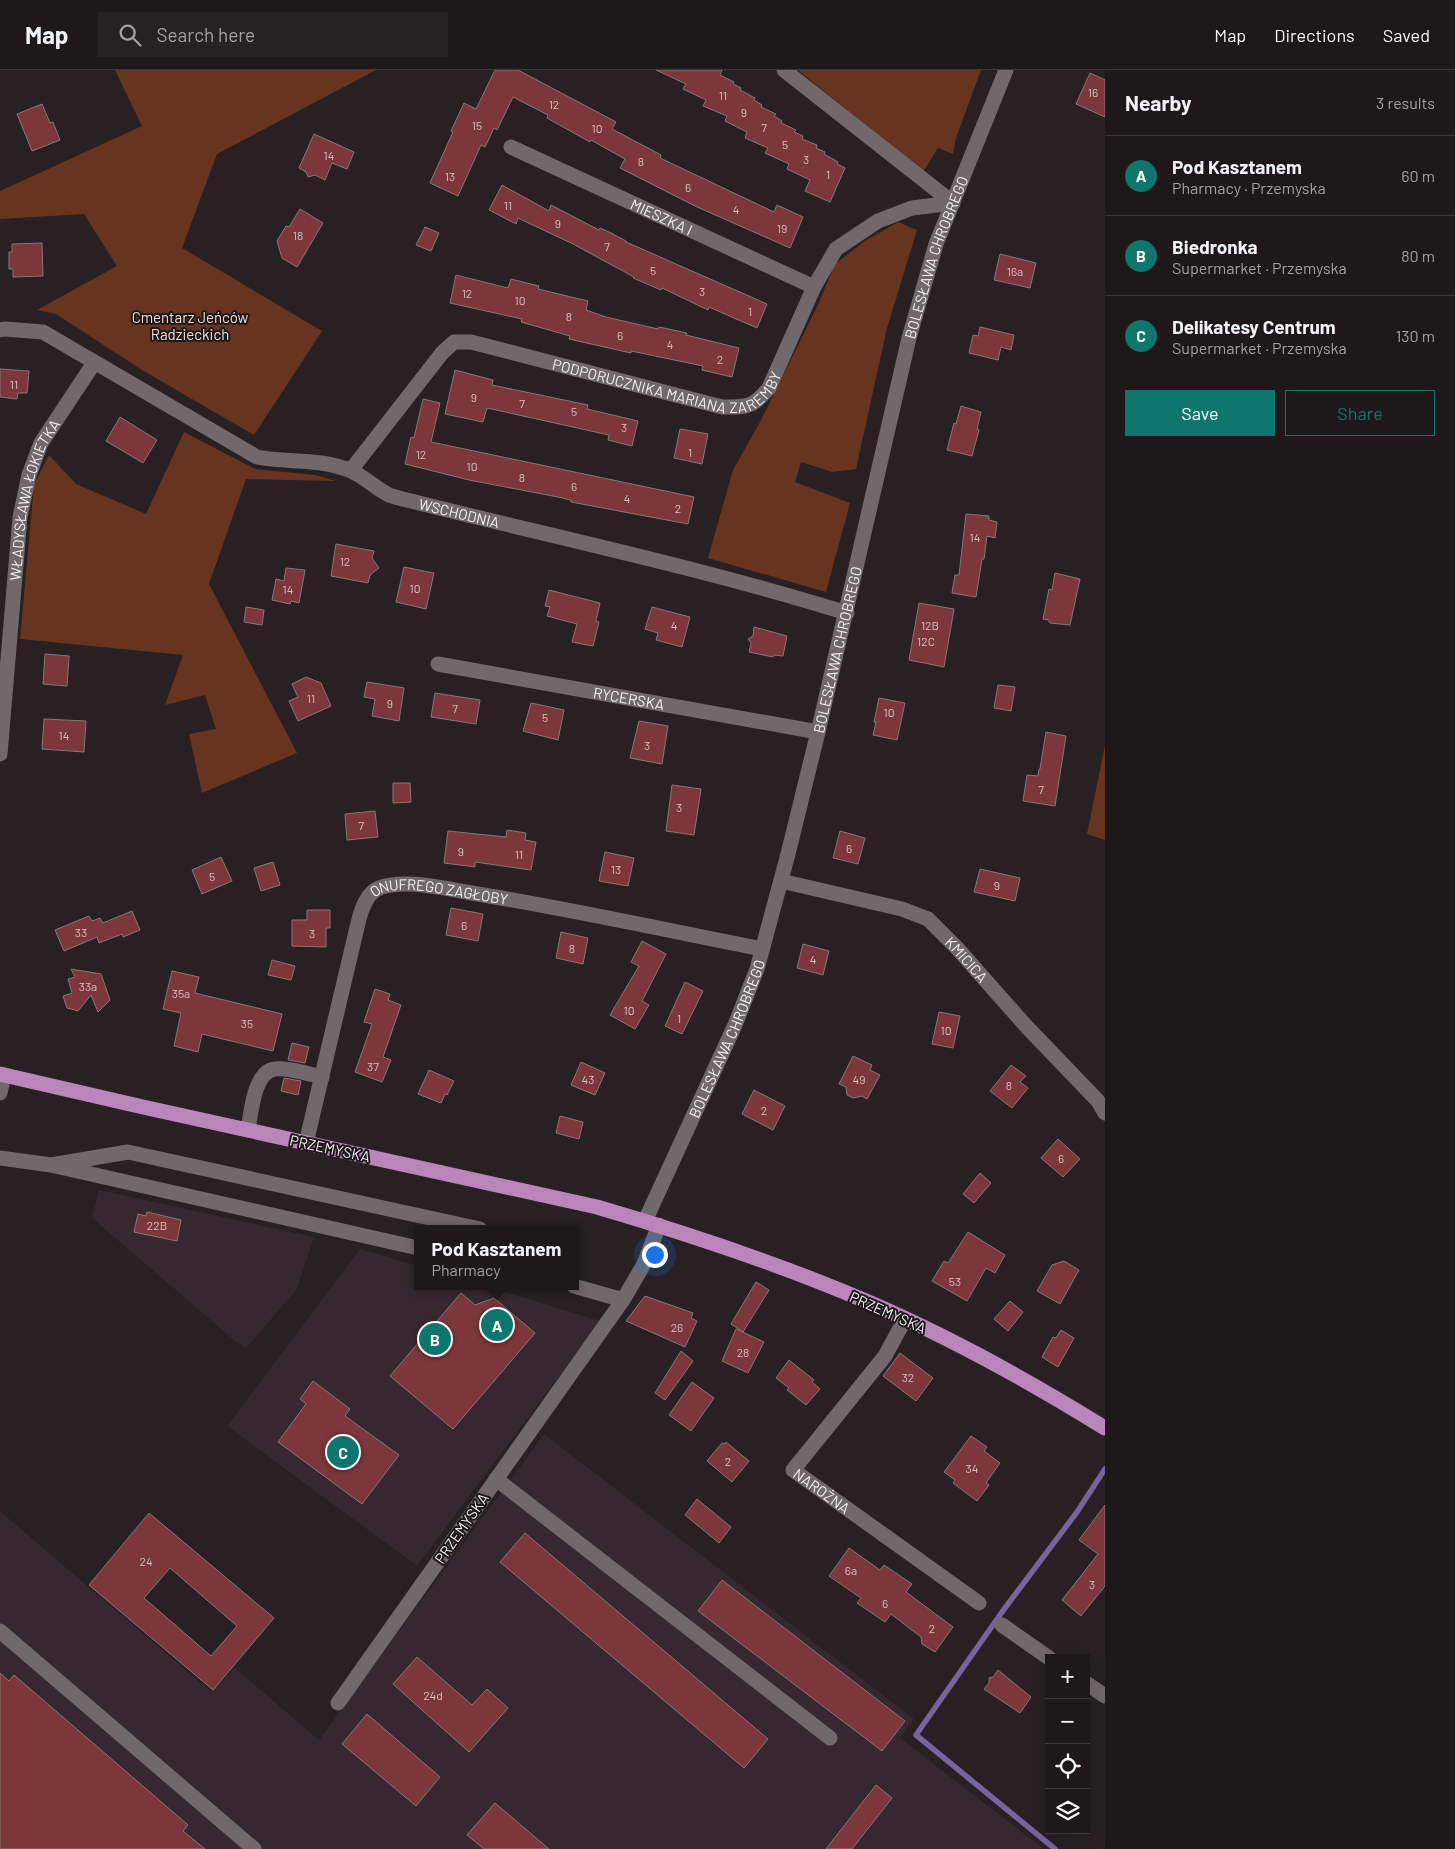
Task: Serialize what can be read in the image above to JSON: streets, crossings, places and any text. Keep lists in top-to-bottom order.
{
  "streets": {
    "main road": ["PRZEMYSKA"],
    "street": [
      "MIESZKA I",
      "BOLESŁAWA CHROBREGO",
      "PODPORUCZNIKA MARIANA ZAREMBY",
      "WŁADYSŁAWA ŁOKIETKA",
      "WSCHODNIA",
      "RYCERSKA",
      "ONUFREGO ZAGŁOBY",
      "KMICICA",
      "NAROŻNA"
    ]
  },
  "crossings": [
    ["MIESZKA I", "PODPORUCZNIKA MARIANA ZAREMBY"],
    ["BOLESŁAWA CHROBREGO", "PODPORUCZNIKA MARIANA ZAREMBY"],
    ["BOLESŁAWA CHROBREGO", "WSCHODNIA"],
    ["BOLESŁAWA CHROBREGO", "RYCERSKA"],
    ["BOLESŁAWA CHROBREGO", "ONUFREGO ZAGŁOBY"],
    ["BOLESŁAWA CHROBREGO", "KMICICA"],
    ["BOLESŁAWA CHROBREGO", "PRZEMYSKA"],
    ["PODPORUCZNIKA MARIANA ZAREMBY", "WSCHODNIA"],
    ["WŁADYSŁAWA ŁOKIETKA", "WSCHODNIA"],
    ["ONUFREGO ZAGŁOBY", "PRZEMYSKA"],
    ["PRZEMYSKA", "NAROŻNA"]
  ],
  "parks": ["Cmentarz Jeńców Radzieckich"],
  "house_numbers": [
    "16",
    "11",
    "12",
    "9",
    "15",
    "7",
    "10",
    "5",
    "14",
    "3",
    "8",
    "1",
    "13",
    "6",
    "11",
    "4",
    "9",
    "19",
    "18",
    "7",
    "5",
    "16a",
    "3",
    "12",
    "10",
    "1",
    "8",
    "6",
    "4",
    "2",
    "11",
    "9",
    "7",
    "5",
    "3",
    "1",
    "12",
    "10",
    "8",
    "6",
    "4",
    "2",
    "14",
    "12",
    "10",
    "14",
    "4",
    "12B",
    "12C",
    "11",
    "9",
    "7",
    "10",
    "5",
    "14",
    "3",
    "7",
    "3",
    "7",
    "6",
    "9",
    "11",
    "13",
    "5",
    "9",
    "6",
    "33",
    "3",
    "8",
    "4",
    "33a",
    "35a",
    "10",
    "1",
    "35",
    "10",
    "37",
    "43",
    "49",
    "8",
    "2",
    "6",
    "22B",
    "53",
    "26",
    "28",
    "32",
    "2",
    "34",
    "24",
    "6a",
    "3",
    "6",
    "2",
    "24d"
  ],
  "page": {
    "header": "Map",
    "search": "Search here",
    "nav": ["Map", "Directions", "Saved"],
    "heading": ["Nearby", "3 results"],
    "list": [
      {
        "mark": "A",
        "name": "Pod Kasztanem",
        "note": "Pharmacy · Przemyska",
        "value": "60 m"
      },
      {
        "mark": "B",
        "name": "Biedronka",
        "note": "Supermarket · Przemyska",
        "value": "80 m"
      },
      {
        "mark": "C",
        "name": "Delikatesy Centrum",
        "note": "Supermarket · Przemyska",
        "value": "130 m"
      }
    ],
    "buttons": ["Save", "Share"],
    "popup": ["Pod Kasztanem", "Pharmacy"],
    "pins": ["A", "B", "C"],
    "map_buttons": ["+", "−"]
  }
}
